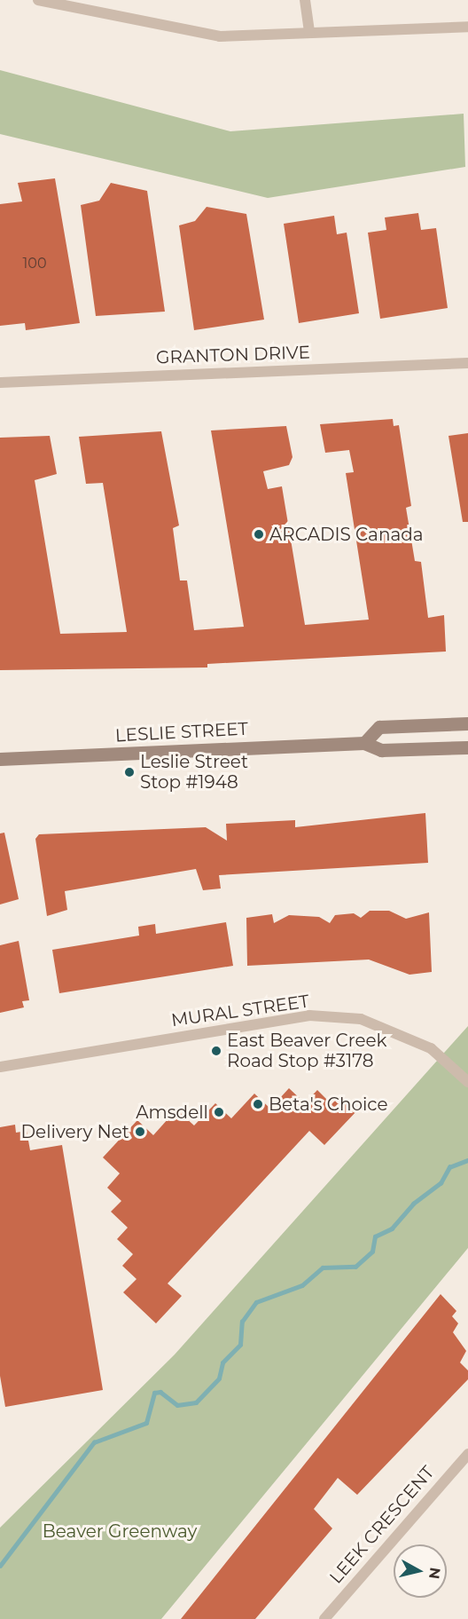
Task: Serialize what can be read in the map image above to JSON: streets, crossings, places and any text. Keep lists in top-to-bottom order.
{
  "streets": {
    "main road": ["LESLIE STREET"],
    "street": ["GRANTON DRIVE", "MURAL STREET", "LEEK CRESCENT"]
  },
  "parks": ["Beaver Greenway"],
  "places": [
    "ARCADIS Canada",
    "Leslie Street Stop #1948",
    "East Beaver Creek Road Stop #3178",
    "Beta's Choice",
    "Amsdell",
    "Delivery Net"
  ],
  "house_numbers": ["100"],
  "north": "right"
}
